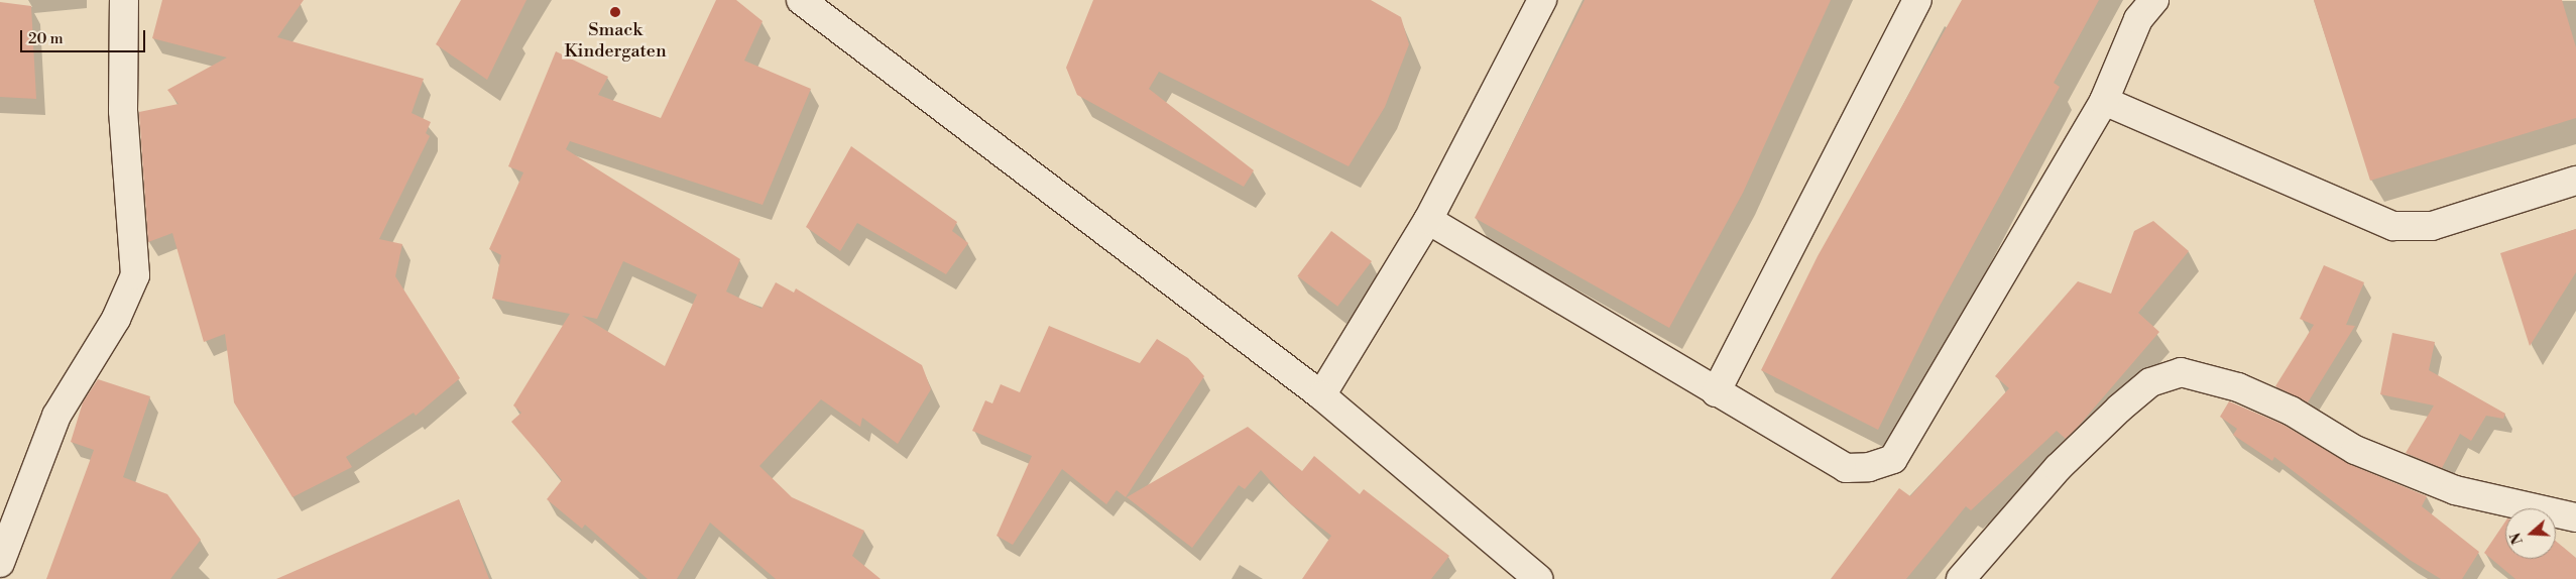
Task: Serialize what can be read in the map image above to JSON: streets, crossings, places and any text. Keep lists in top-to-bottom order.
{
  "places": ["Smack Kindergaten"],
  "scale_bar": "20 m",
  "north": "left"
}
